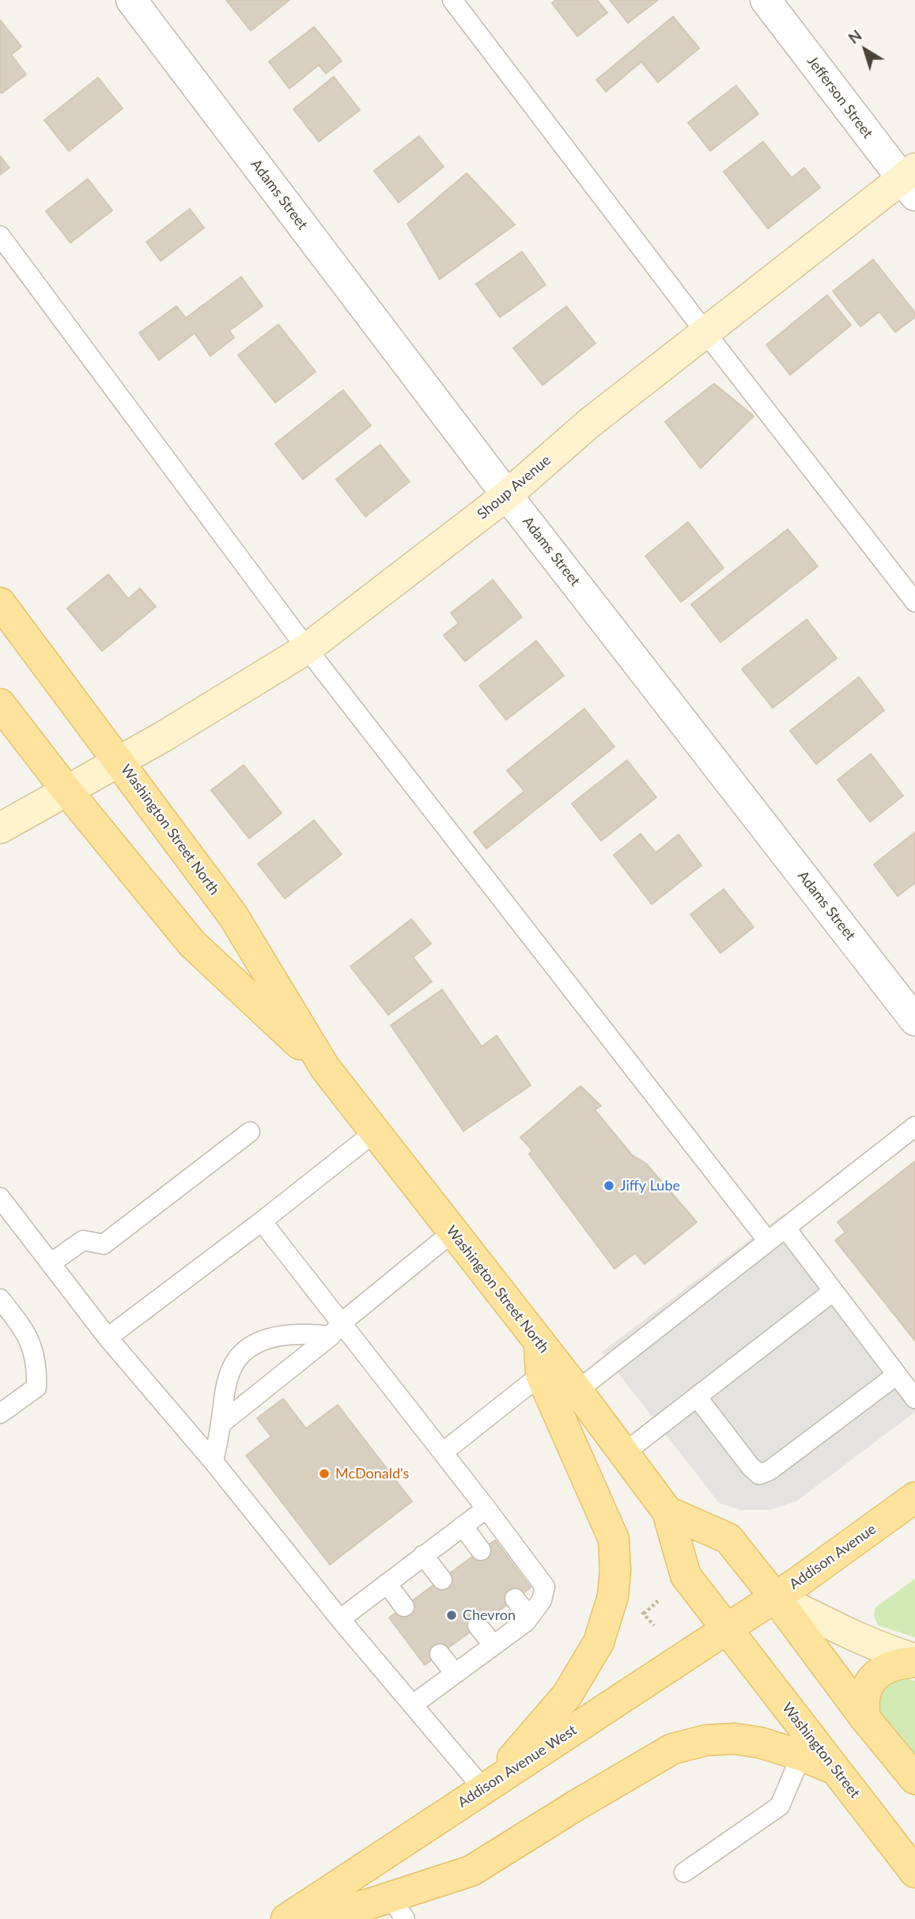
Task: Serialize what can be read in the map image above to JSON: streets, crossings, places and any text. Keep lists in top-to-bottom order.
{
  "streets": {
    "main road": [
      "Washington Street North",
      "Addison Avenue",
      "Washington Street",
      "Addison Avenue West"
    ],
    "street": ["Jefferson Street", "Adams Street", "Shoup Avenue"]
  },
  "crossings": [
    ["Jefferson Street", "Shoup Avenue"],
    ["Adams Street", "Shoup Avenue"],
    ["Shoup Avenue", "Washington Street North"],
    ["Washington Street North", "Addison Avenue"],
    ["Washington Street North", "Washington Street"],
    ["Washington Street North", "Addison Avenue West"],
    ["Addison Avenue", "Washington Street"],
    ["Addison Avenue", "Addison Avenue West"],
    ["Washington Street", "Addison Avenue West"]
  ],
  "places": ["Jiffy Lube", "McDonald's", "Chevron"],
  "north": "top left"
}
